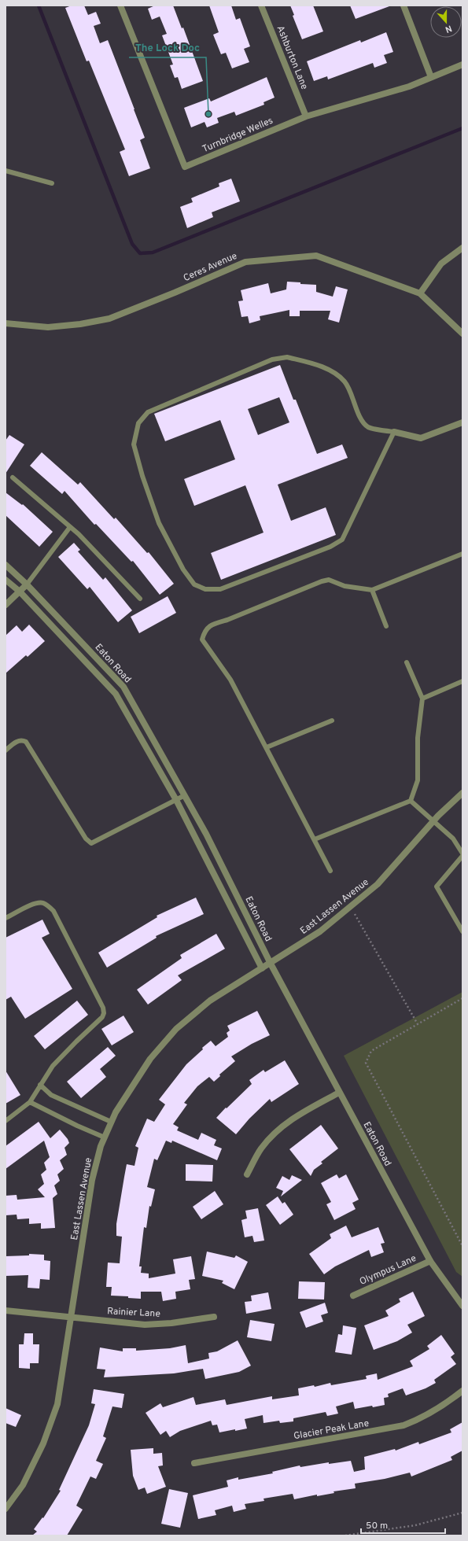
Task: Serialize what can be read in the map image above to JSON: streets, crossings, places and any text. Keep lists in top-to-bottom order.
{
  "streets": {
    "street": [
      "Ashburton Lane",
      "Turnbridge Welles",
      "Ceres Avenue",
      "Eaton Road",
      "East Lassen Avenue",
      "Olympus Lane",
      "Rainier Lane",
      "Glacier Peak Lane"
    ]
  },
  "crossings": [
    ["Ashburton Lane", "Turnbridge Welles"],
    ["Eaton Road", "East Lassen Avenue"],
    ["Eaton Road", "Olympus Lane"],
    ["East Lassen Avenue", "Rainier Lane"]
  ],
  "places": ["The Lock Doc"],
  "scale_bar": "50 m",
  "north": "bottom"
}
